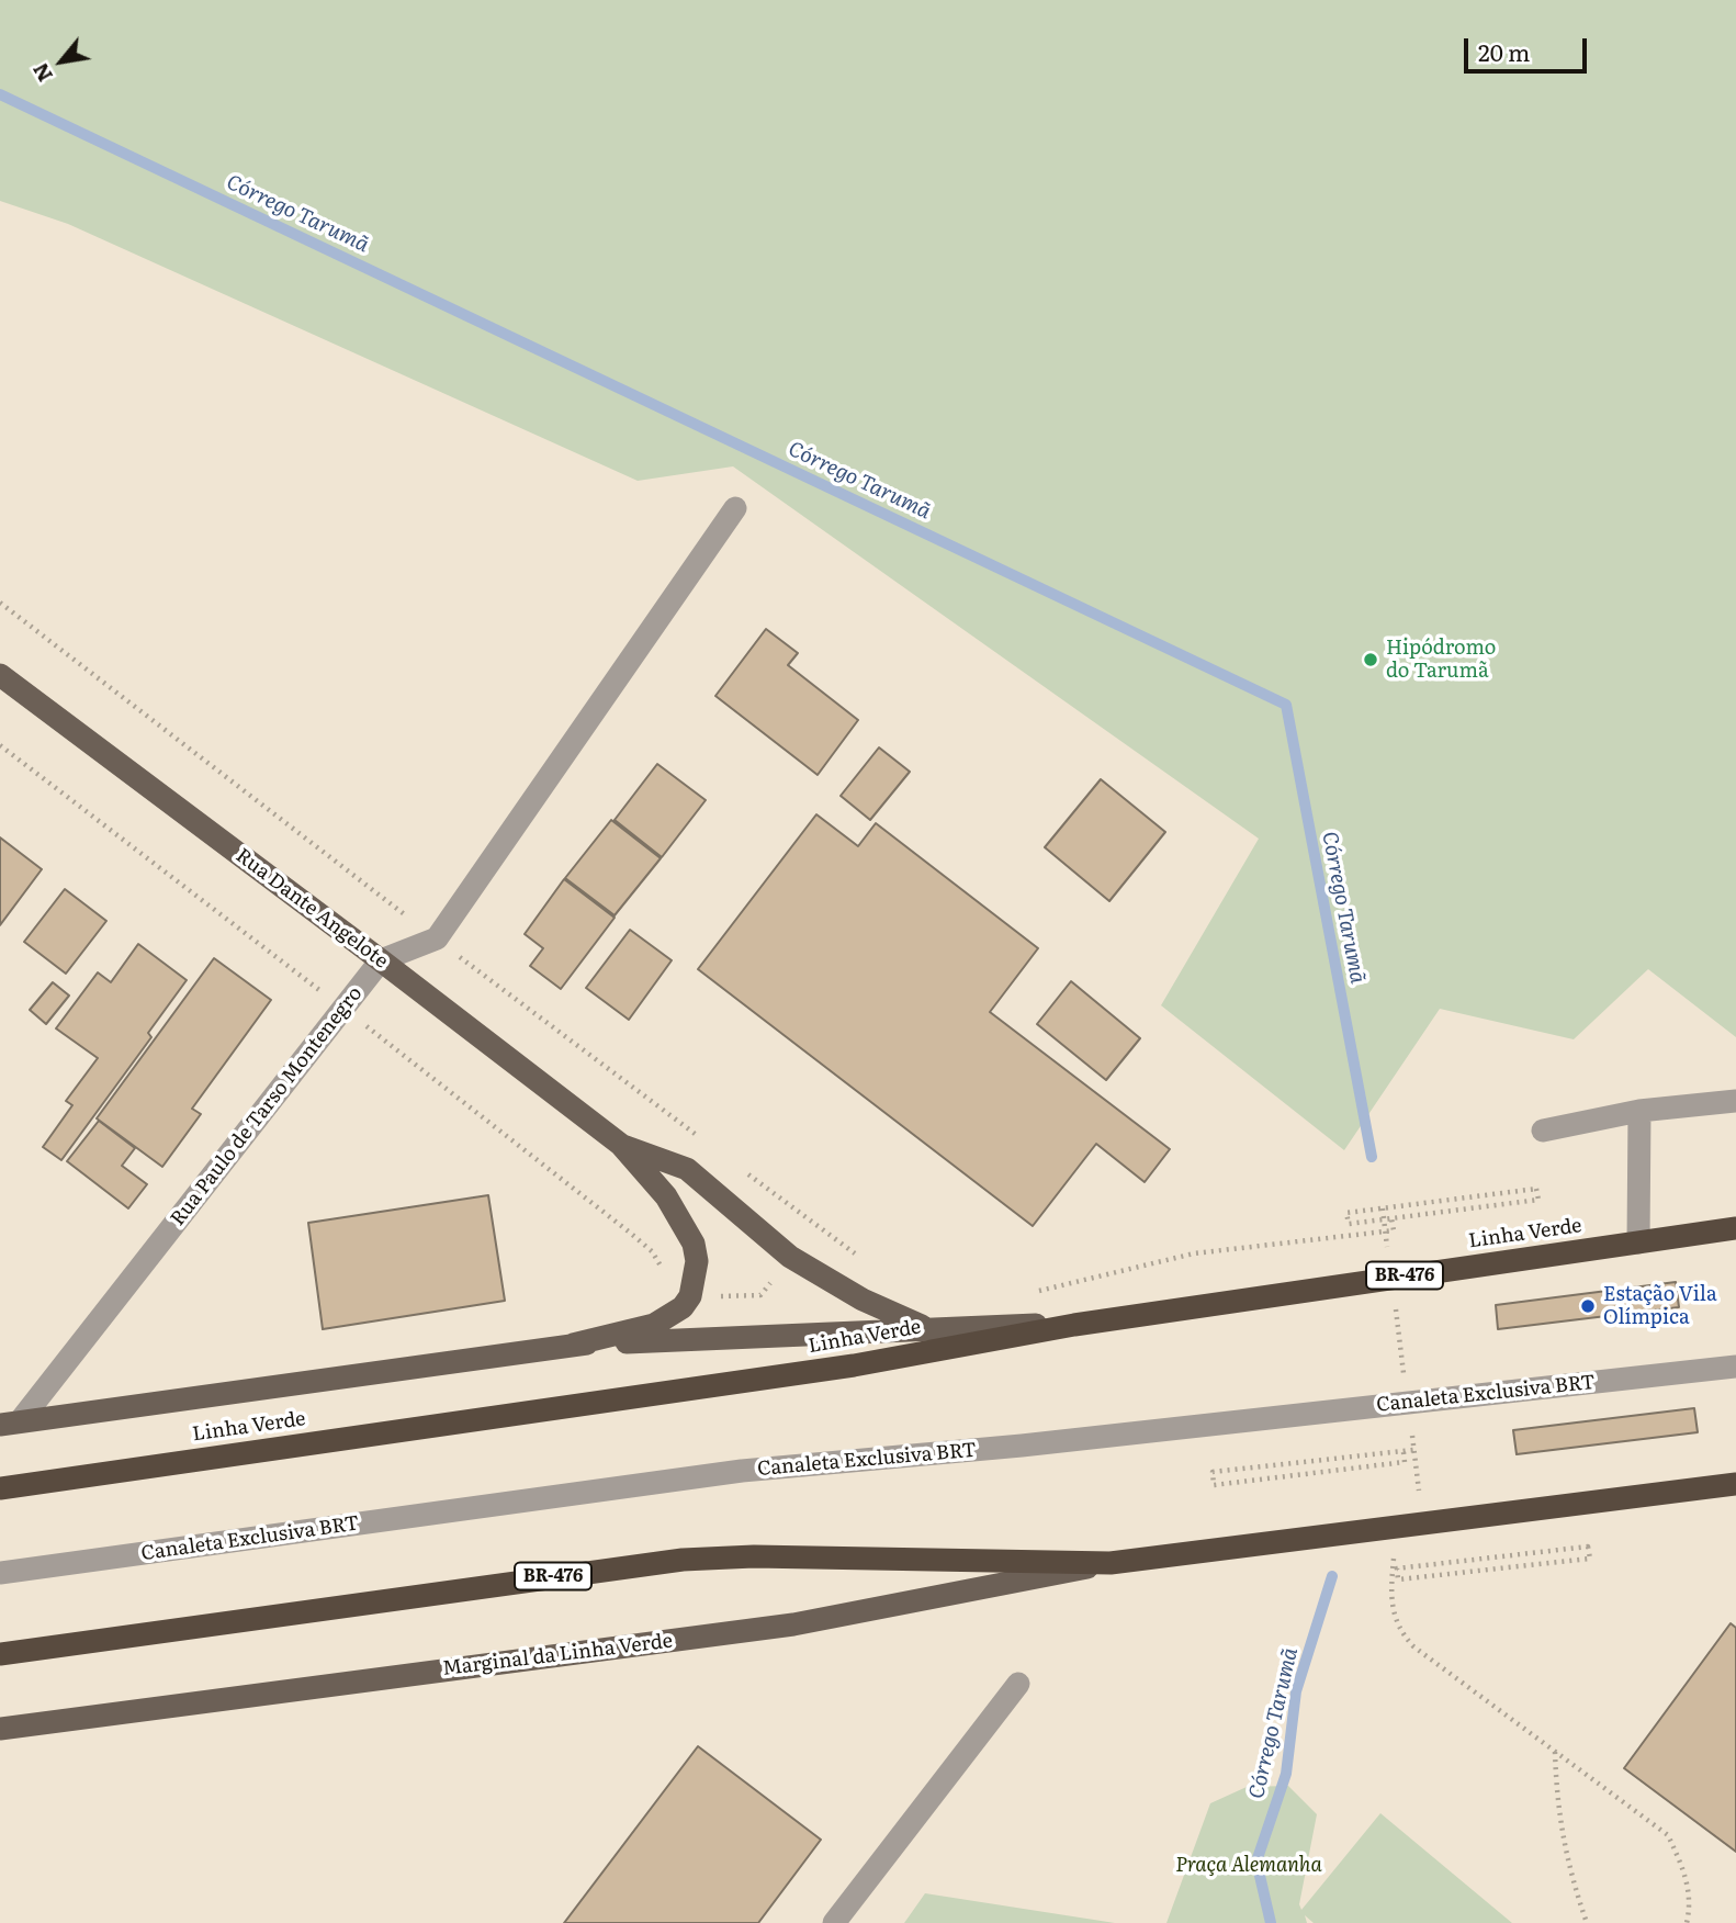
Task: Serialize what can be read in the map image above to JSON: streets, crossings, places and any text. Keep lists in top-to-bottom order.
{
  "streets": {
    "highway": ["Linha Verde", "BR-476"],
    "main road": ["Rua Dante Angelote", "Marginal da Linha Verde"],
    "street": ["Rua Paulo de Tarso Montenegro", "Canaleta Exclusiva BRT"]
  },
  "crossings": [
    ["Rua Dante Angelote", "Rua Paulo de Tarso Montenegro"],
    ["BR-476", "Marginal da Linha Verde"]
  ],
  "water": ["Córrego Tarumã"],
  "parks": ["Praça Alemanha"],
  "places": ["Hipódromo do Tarumã", "Estação Vila Olímpica"],
  "scale_bar": "20 m",
  "north": "bottom left"
}
